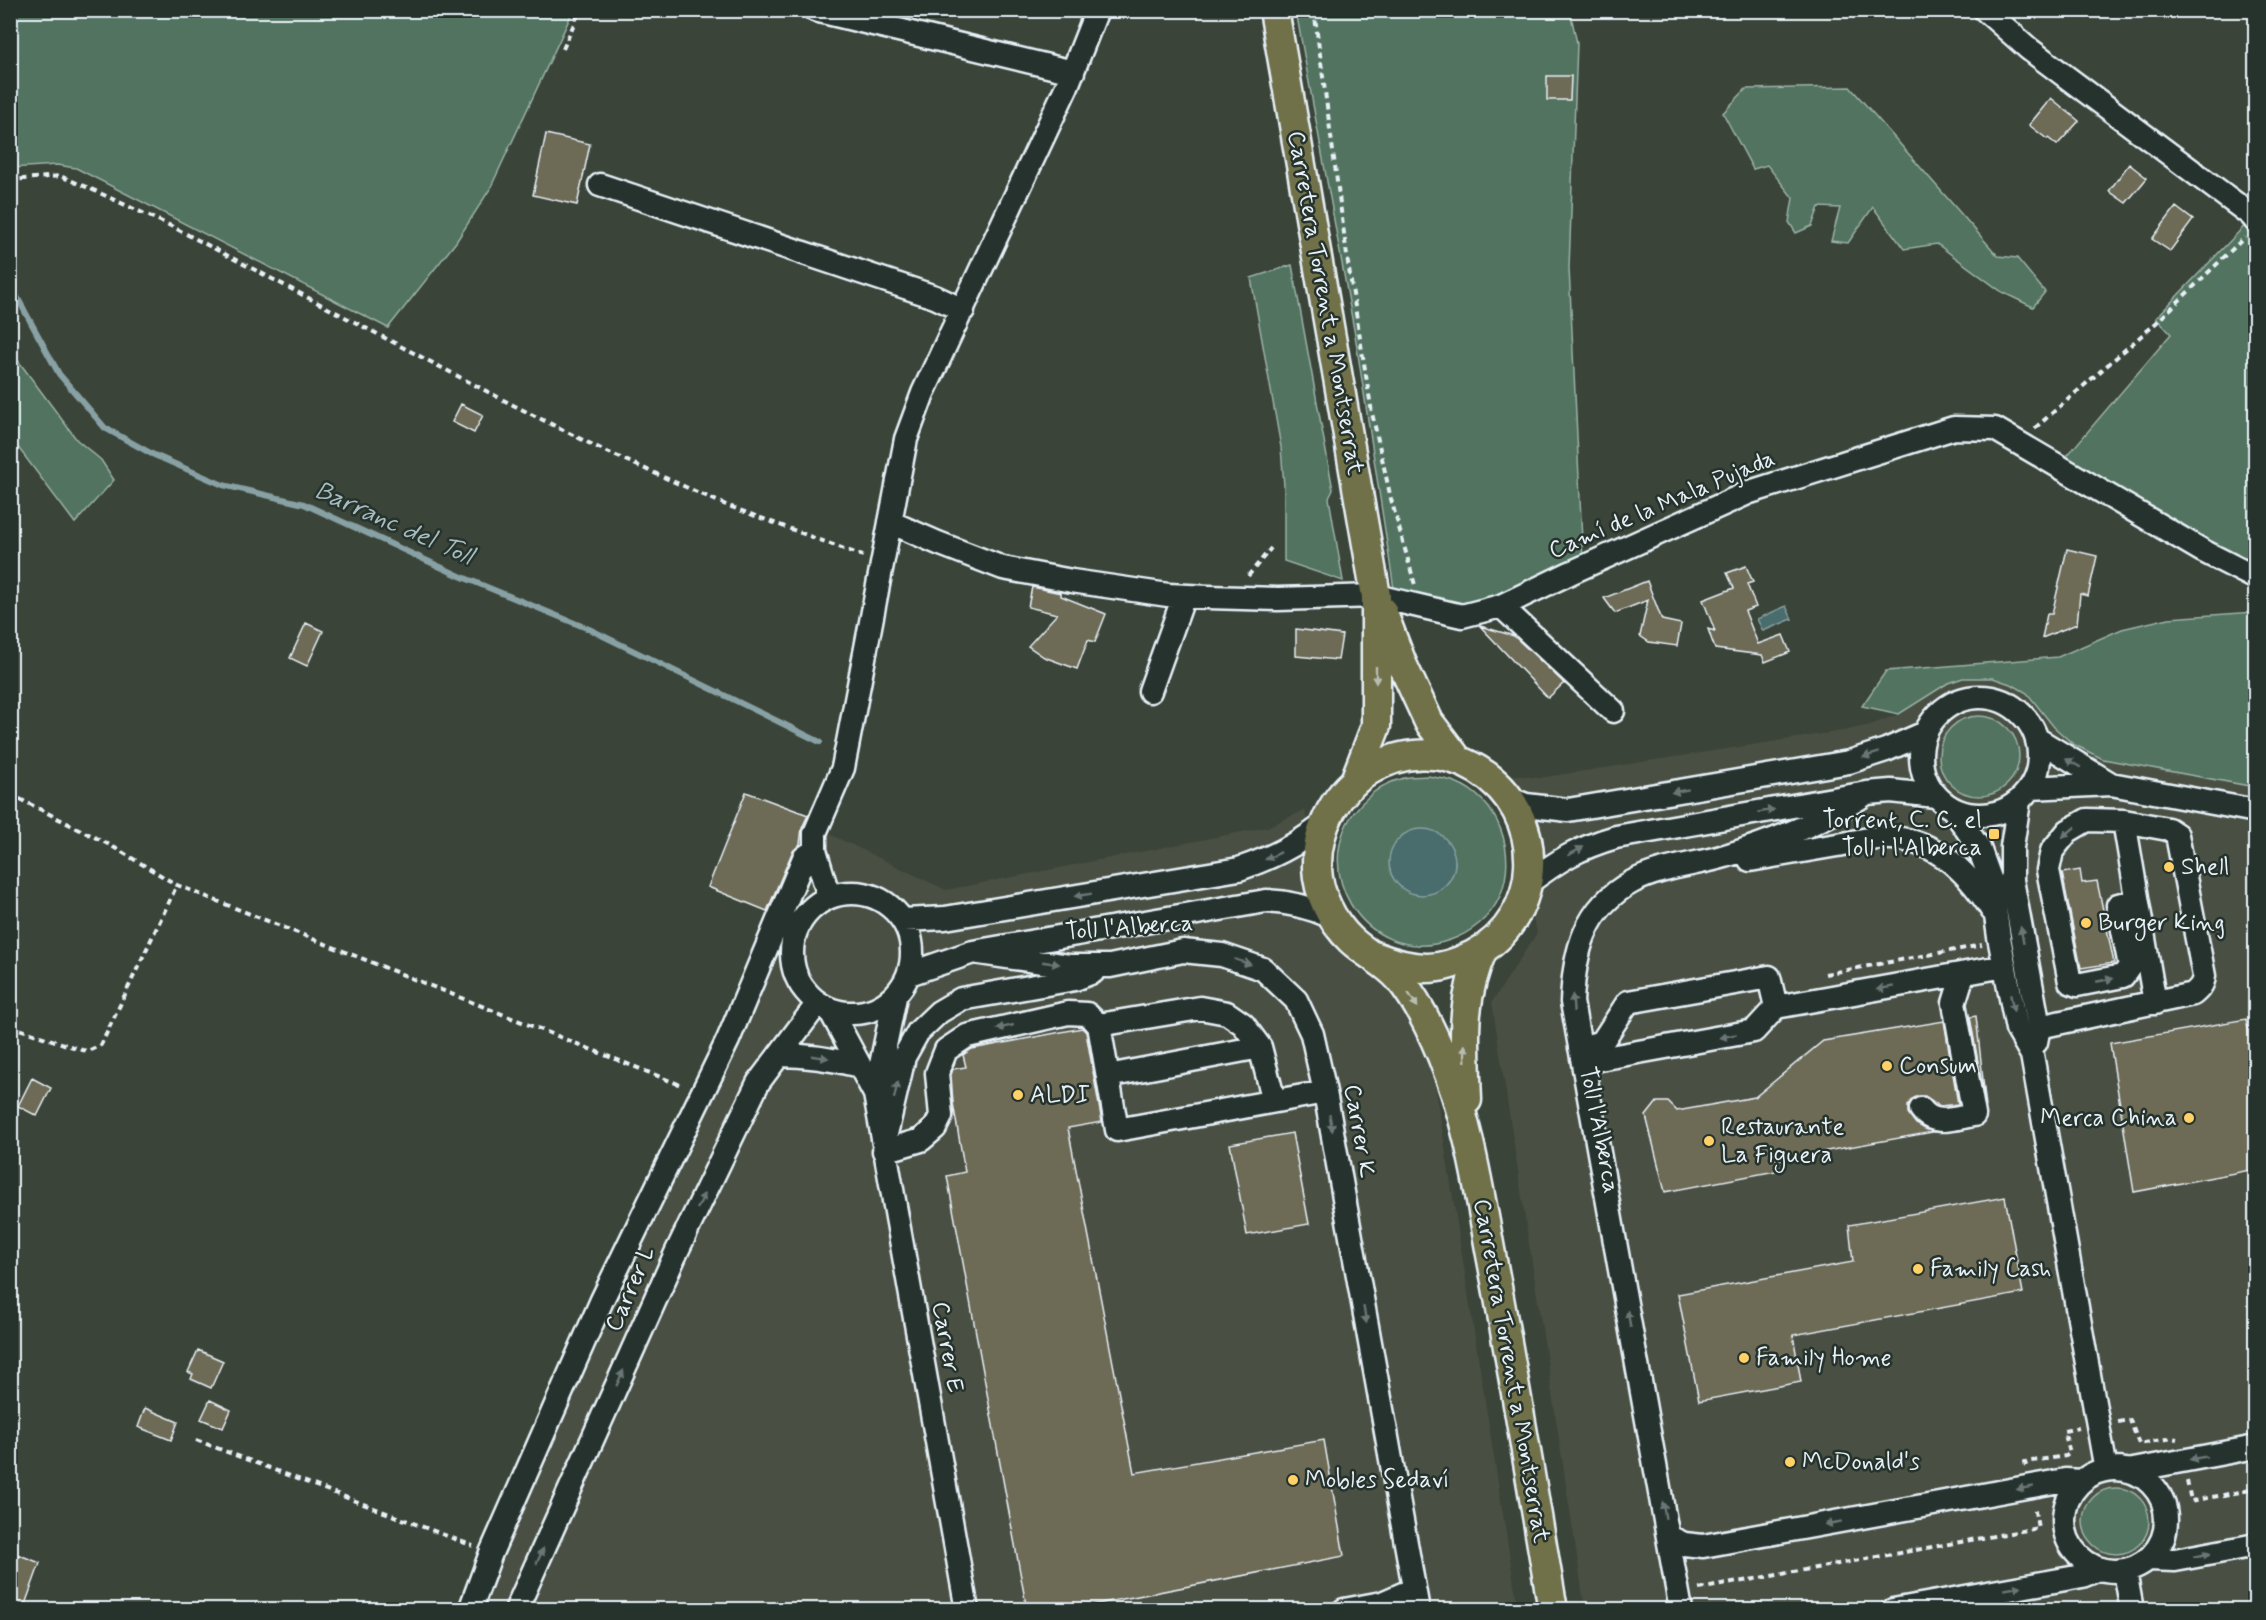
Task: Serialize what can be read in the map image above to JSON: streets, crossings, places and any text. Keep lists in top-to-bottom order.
{
  "streets": {
    "main road": ["Carretera Torrent a Montserrat"],
    "street": [
      "Camí de la Mala Pujada",
      "Carrer K",
      "Carrer L",
      "Carrer E"
    ]
  },
  "crossings": [
    ["Carretera Torrent a Montserrat", "Camí de la Mala Pujada"]
  ],
  "one_way": ["Carrer K"],
  "water": ["Barranc del Toll"],
  "places": {
    "transit": ["Torrent, C. C. el Toll i l'Alberca"],
    "other": [
      "Shell",
      "Burger King",
      "Consum",
      "ALDI",
      "Merca China",
      "Restaurante La Figuera",
      "Family Cash",
      "Family Home",
      "McDonald's",
      "Mobles Sedaví"
    ]
  }
}
